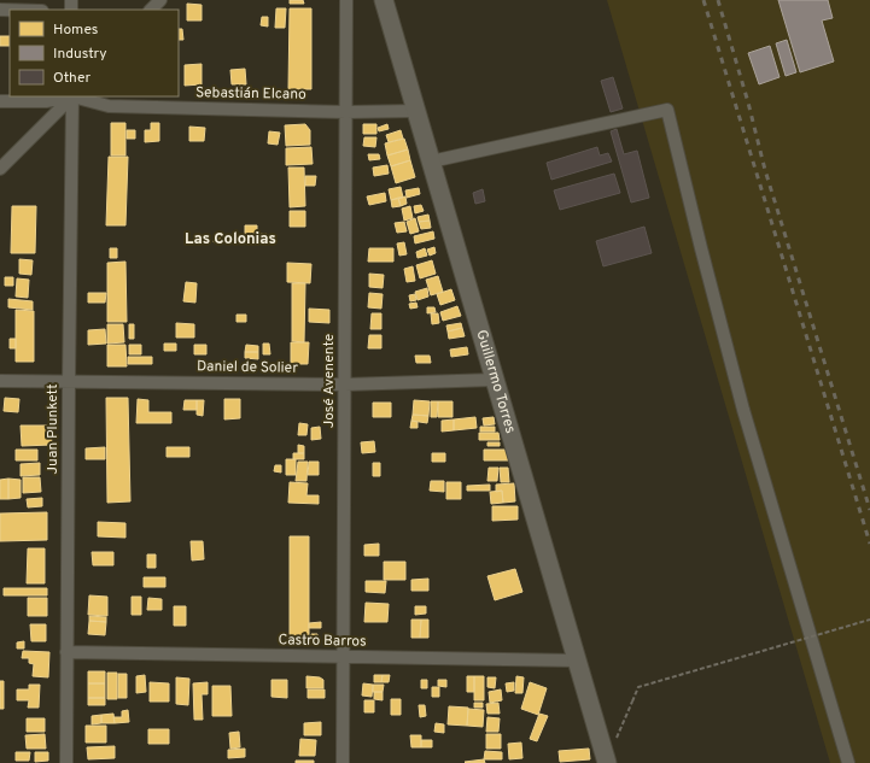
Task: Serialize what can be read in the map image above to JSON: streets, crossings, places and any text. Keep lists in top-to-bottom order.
{
  "streets": {
    "main road": ["Guillermo Torres"],
    "street": [
      "Sebastián Elcano",
      "Daniel de Solier",
      "José Avenente",
      "Juan Plunkett",
      "Castro Barros"
    ]
  },
  "crossings": [
    ["Sebastián Elcano", "José Avenente"],
    ["Sebastián Elcano", "Guillermo Torres"],
    ["Daniel de Solier", "José Avenente"],
    ["Daniel de Solier", "Guillermo Torres"],
    ["Daniel de Solier", "Juan Plunkett"],
    ["José Avenente", "Castro Barros"],
    ["Guillermo Torres", "Castro Barros"],
    ["Juan Plunkett", "Castro Barros"]
  ],
  "districts": ["Las Colonias"],
  "legend": ["Homes", "Industry", "Other"]
}
